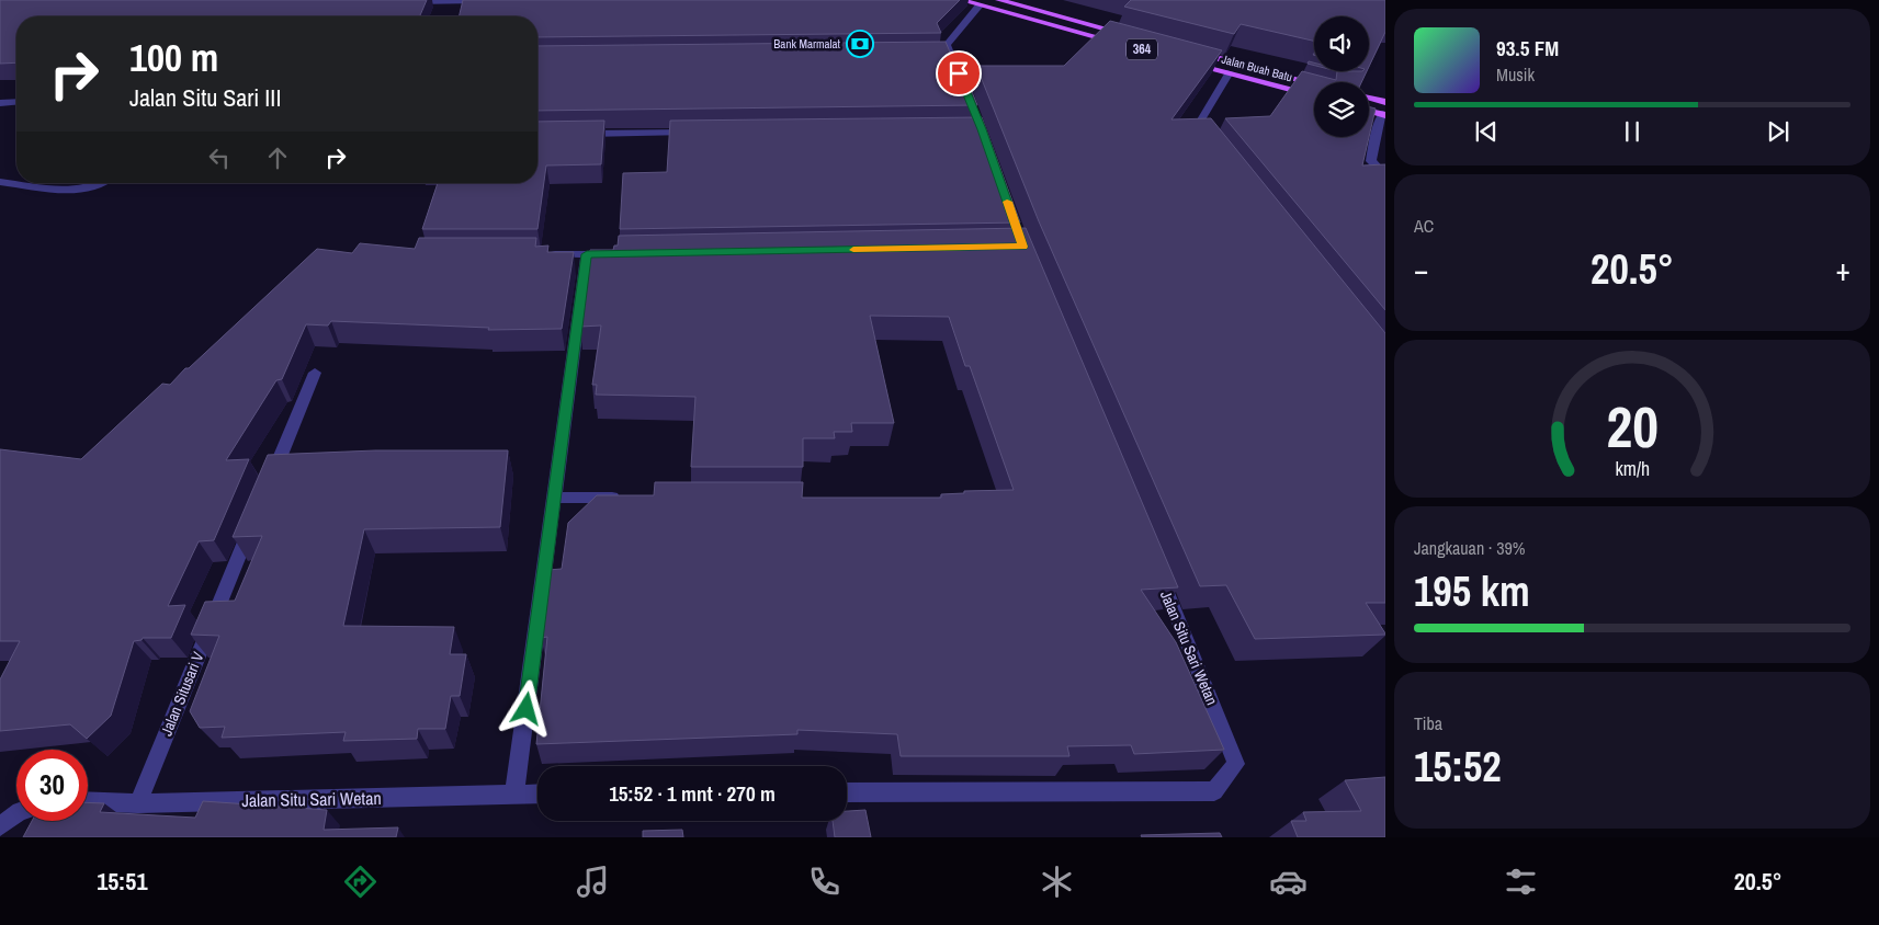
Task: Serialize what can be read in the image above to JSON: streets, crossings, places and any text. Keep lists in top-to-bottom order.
{
  "streets": {
    "main road": ["364", "Jalan Buah Batu"],
    "street": ["Jalan Situ Sari Wetan", "Jalan Situsari V"]
  },
  "crossings": [
    ["Jalan Situ Sari Wetan", "Jalan Situsari V"]
  ],
  "places": {
    "bank": ["Bank Marmalat"]
  },
  "page": {
    "turn": ["100 m", "Jalan Situ Sari III"],
    "song": ["93.5 FM", "Musik"],
    "tile": [
      "AC",
      ["Jangkauan · 39%", "195 km"],
      ["Tiba", "15:52"]
    ],
    "heat": ["−", "20.5°", "+"],
    "limit": "30",
    "trip": "15:52 · 1 mnt · 270 m",
    "tabs": ["15:51", "20.5°"],
    "gauge": ["20", "km/h"]
  }
}
